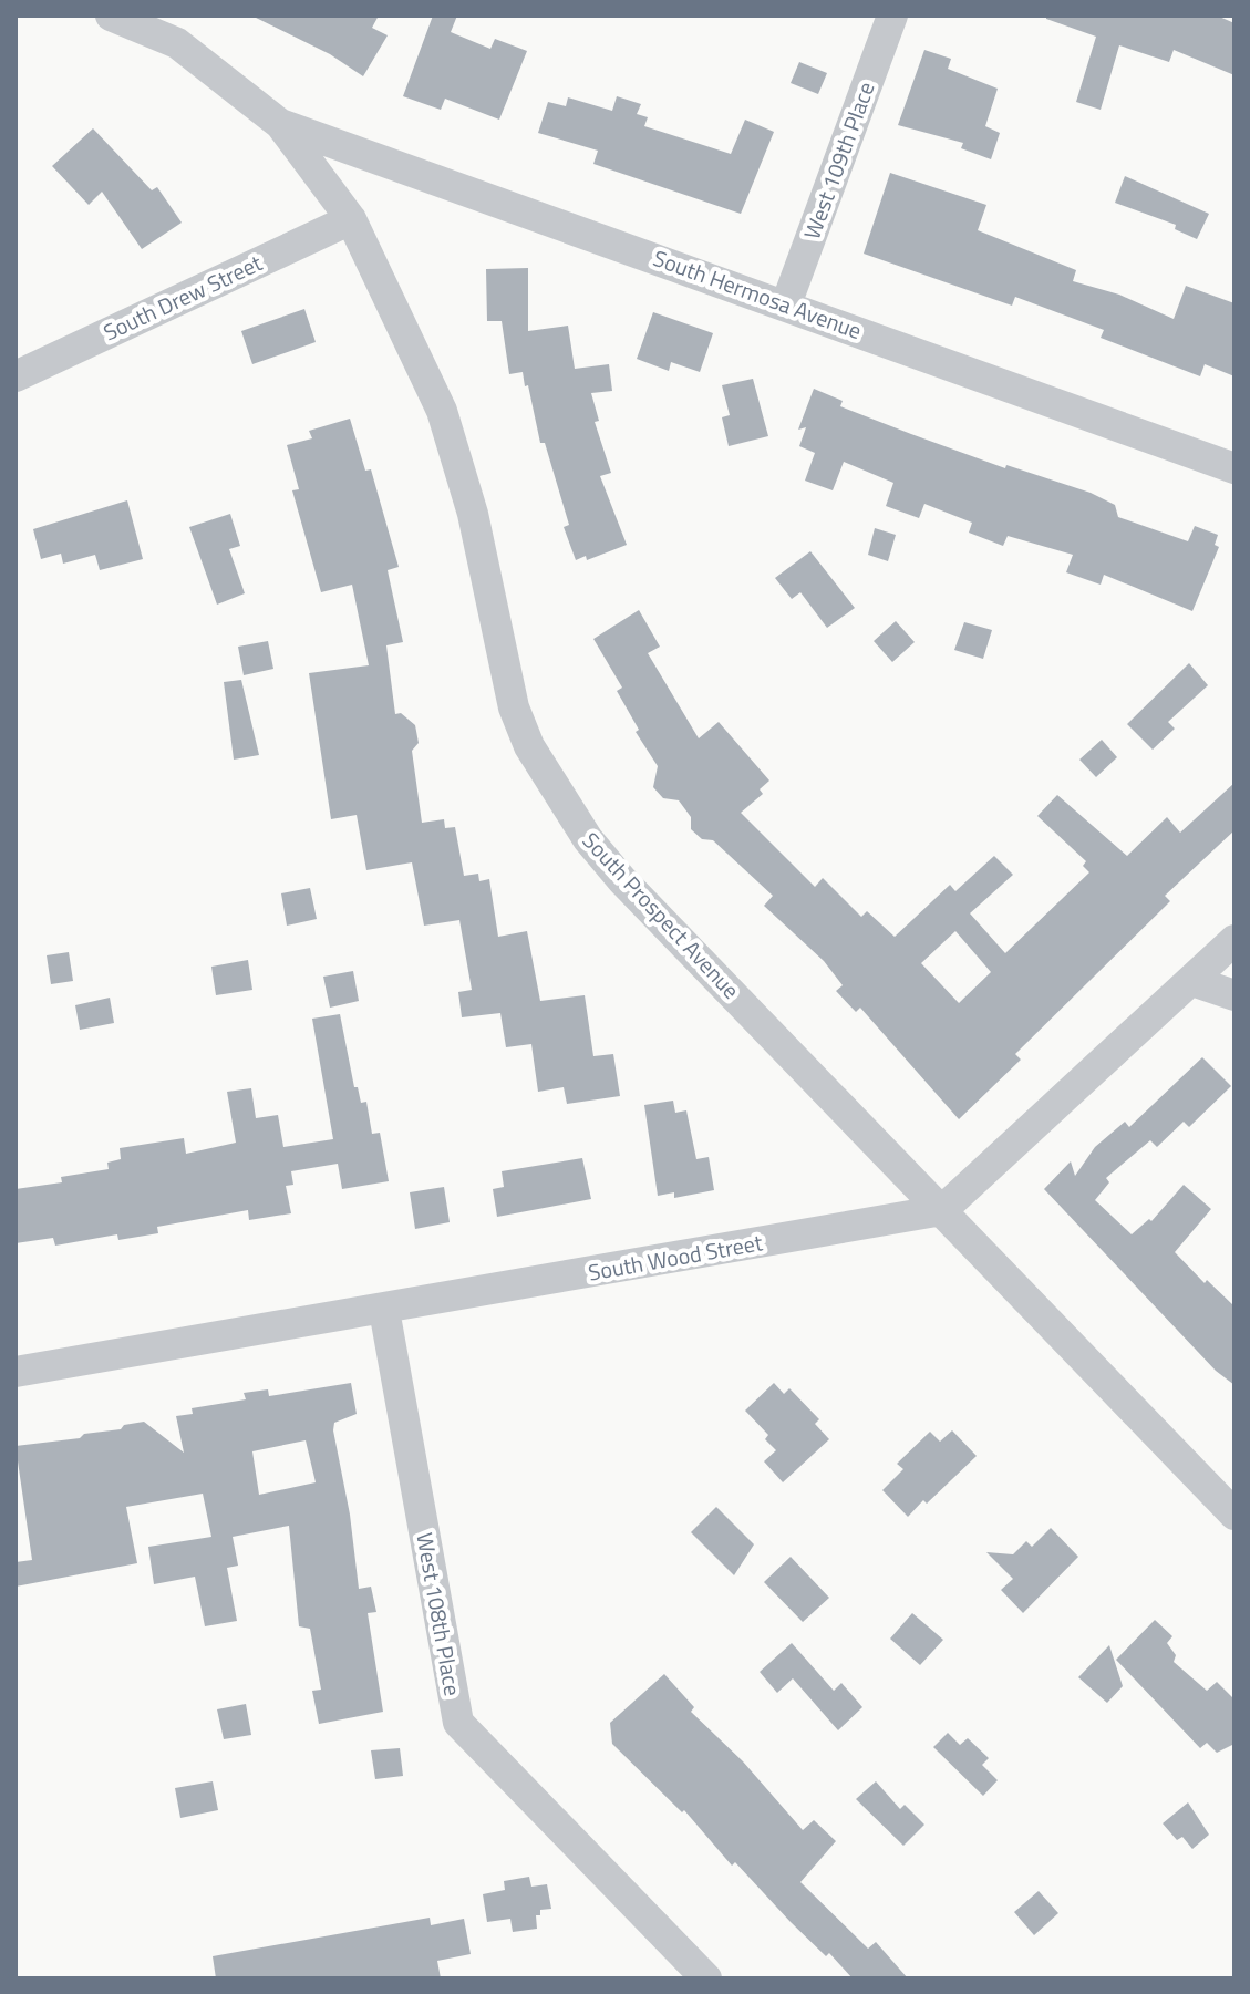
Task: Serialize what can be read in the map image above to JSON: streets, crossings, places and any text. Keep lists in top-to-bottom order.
{
  "streets": {
    "street": [
      "West 109th Place",
      "South Hermosa Avenue",
      "South Drew Street",
      "South Prospect Avenue",
      "South Wood Street",
      "West 108th Place"
    ]
  },
  "crossings": [
    ["West 109th Place", "South Hermosa Avenue"],
    ["South Hermosa Avenue", "South Prospect Avenue"],
    ["South Drew Street", "South Prospect Avenue"],
    ["South Prospect Avenue", "South Wood Street"],
    ["South Wood Street", "West 108th Place"]
  ]
}
